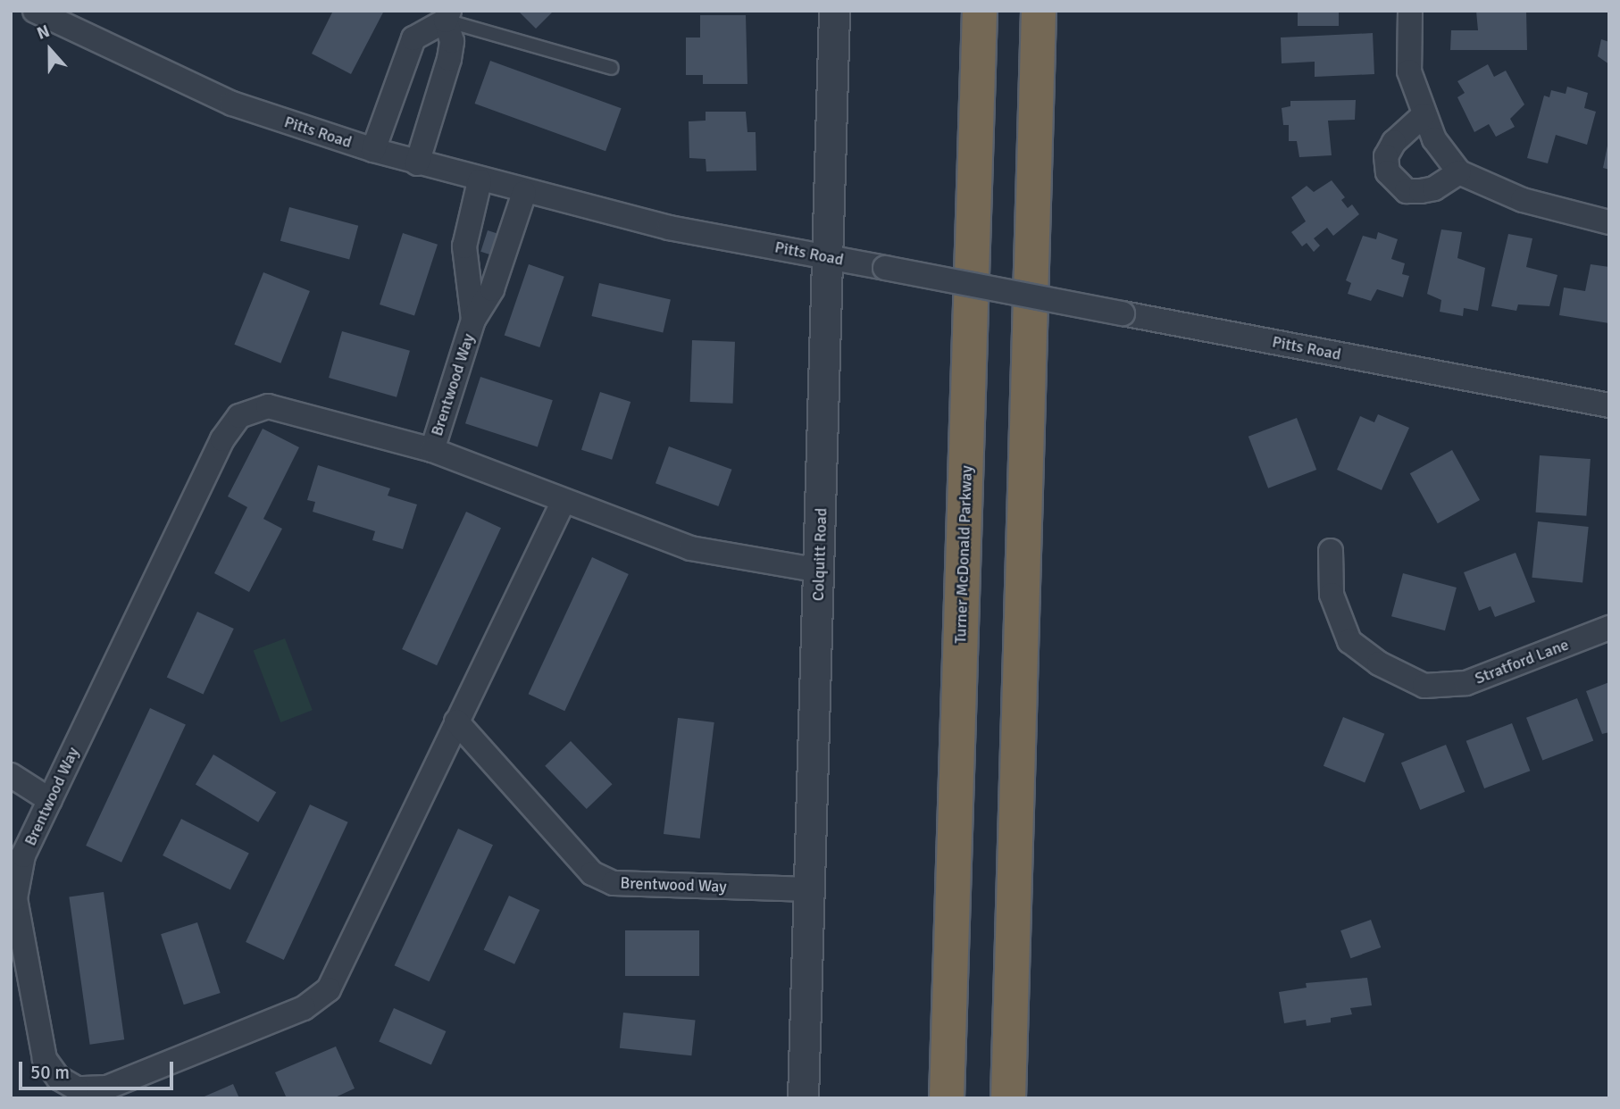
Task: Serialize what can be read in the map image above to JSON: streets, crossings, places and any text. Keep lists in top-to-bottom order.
{
  "streets": {
    "highway": ["Turner McDonald Parkway"],
    "street": [
      "Pitts Road",
      "Brentwood Way",
      "Colquitt Road",
      "Stratford Lane"
    ]
  },
  "crossings": [
    ["Pitts Road", "Brentwood Way"],
    ["Pitts Road", "Colquitt Road"],
    ["Brentwood Way", "Colquitt Road"]
  ],
  "scale_bar": "50 m",
  "north": "top"
}
